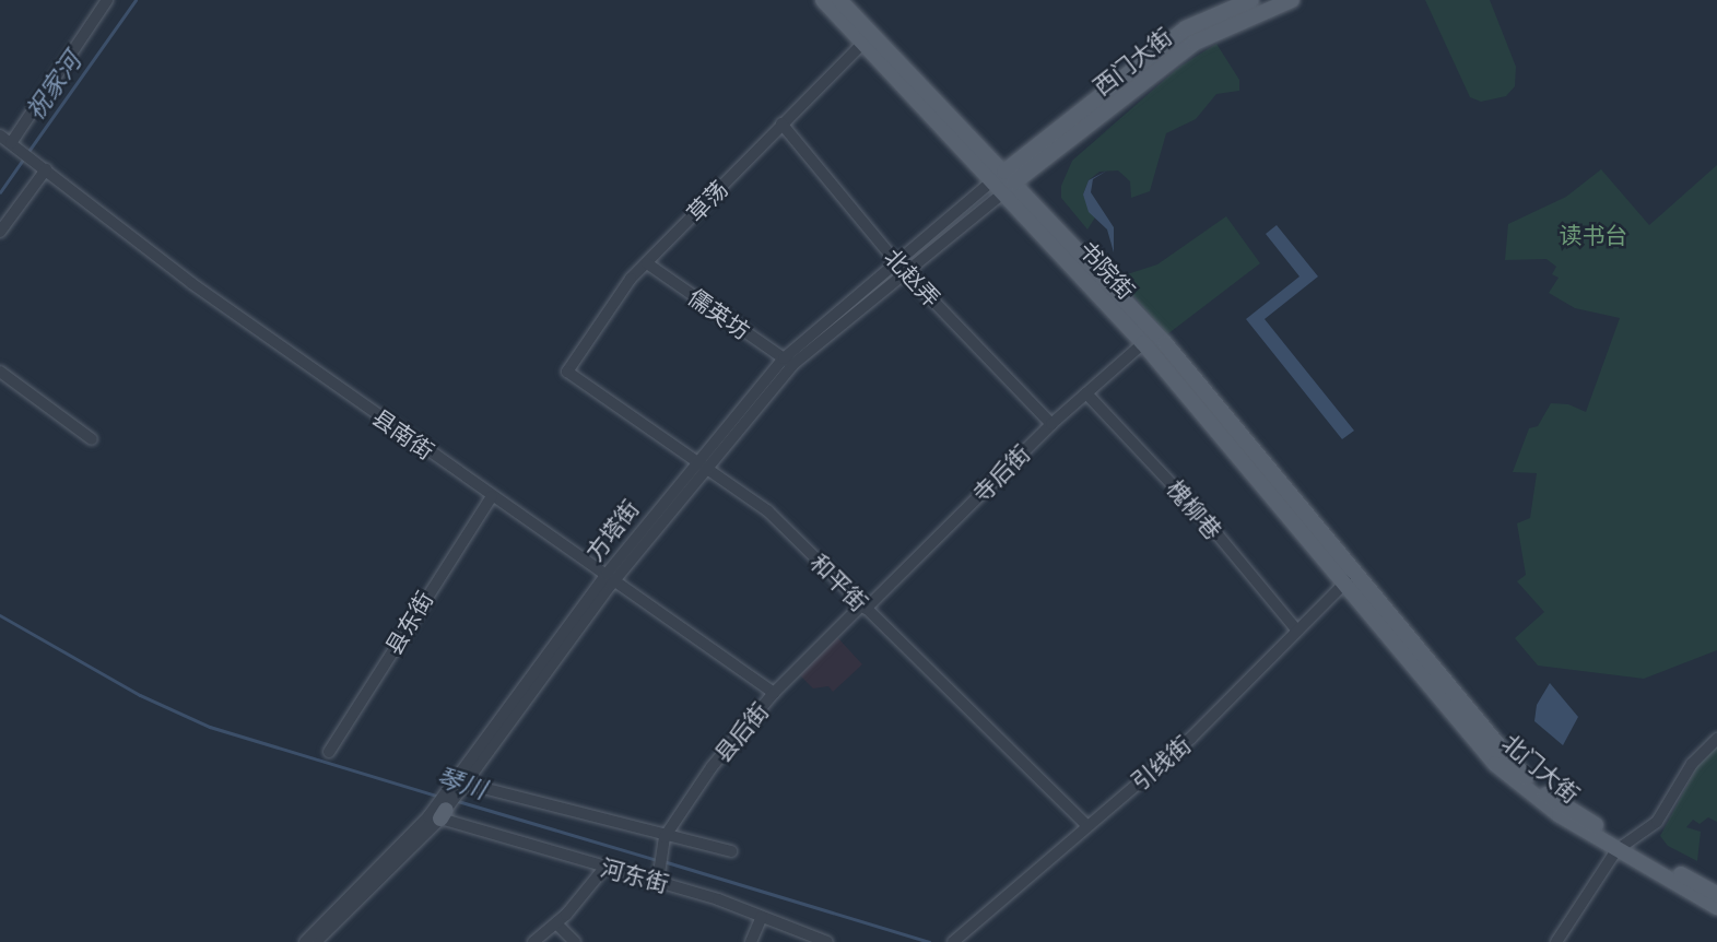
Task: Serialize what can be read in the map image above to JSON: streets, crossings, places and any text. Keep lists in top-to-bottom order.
{
  "streets": {
    "main road": ["西门大街", "书院街", "北门大街"],
    "street": [
      "草荡",
      "北赵弄",
      "儒英坊",
      "县南街",
      "寺后街",
      "槐柳巷",
      "方塔街",
      "和平街",
      "县东街",
      "县后街",
      "引线街",
      "河东街"
    ]
  },
  "crossings": [
    ["西门大街", "书院街"],
    ["西门大街", "方塔街"],
    ["草荡", "书院街"],
    ["草荡", "北赵弄"],
    ["草荡", "儒英坊"],
    ["草荡", "和平街"],
    ["书院街", "寺后街"],
    ["书院街", "方塔街"],
    ["书院街", "引线街"],
    ["书院街", "北门大街"],
    ["北赵弄", "寺后街"],
    ["北赵弄", "方塔街"],
    ["儒英坊", "方塔街"],
    ["县南街", "方塔街"],
    ["县南街", "县东街"],
    ["县南街", "县后街"],
    ["寺后街", "槐柳巷"],
    ["寺后街", "和平街"],
    ["寺后街", "县后街"],
    ["槐柳巷", "引线街"],
    ["方塔街", "和平街"],
    ["方塔街", "河东街"],
    ["和平街", "县后街"],
    ["和平街", "引线街"],
    ["县后街", "河东街"],
    ["引线街", "北门大街"]
  ],
  "water": ["祝家河", "琴川"],
  "parks": ["读书台"]
}
